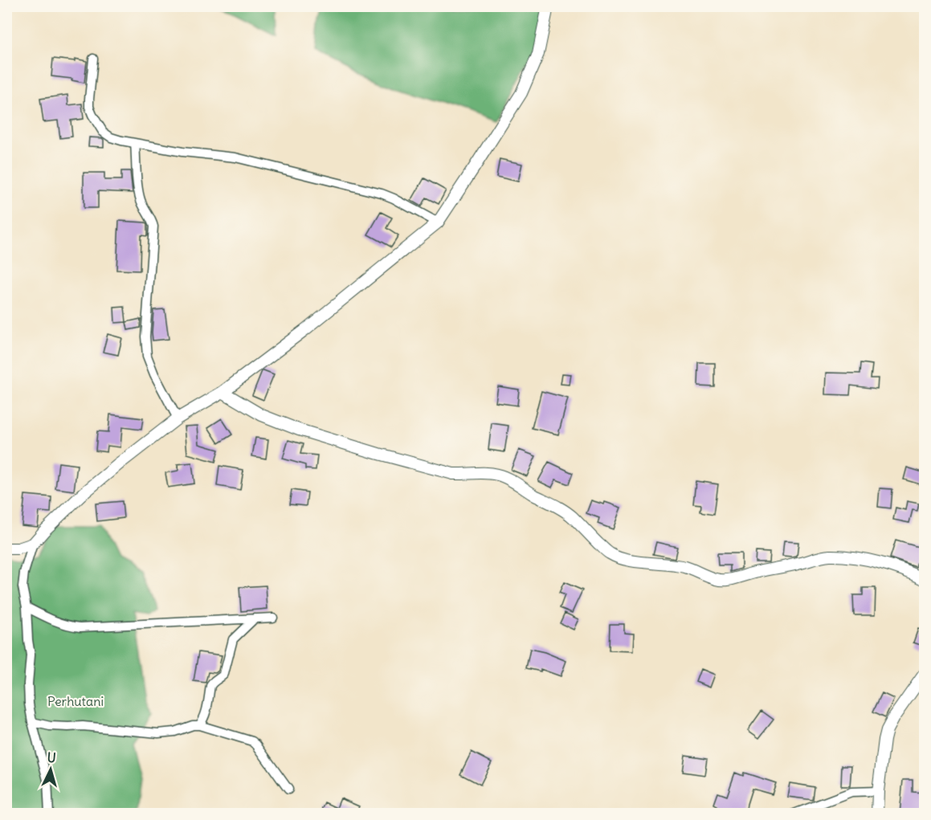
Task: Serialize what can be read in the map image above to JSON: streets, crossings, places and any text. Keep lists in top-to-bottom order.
{
  "parks": ["Perhutani"],
  "north": "top"
}
